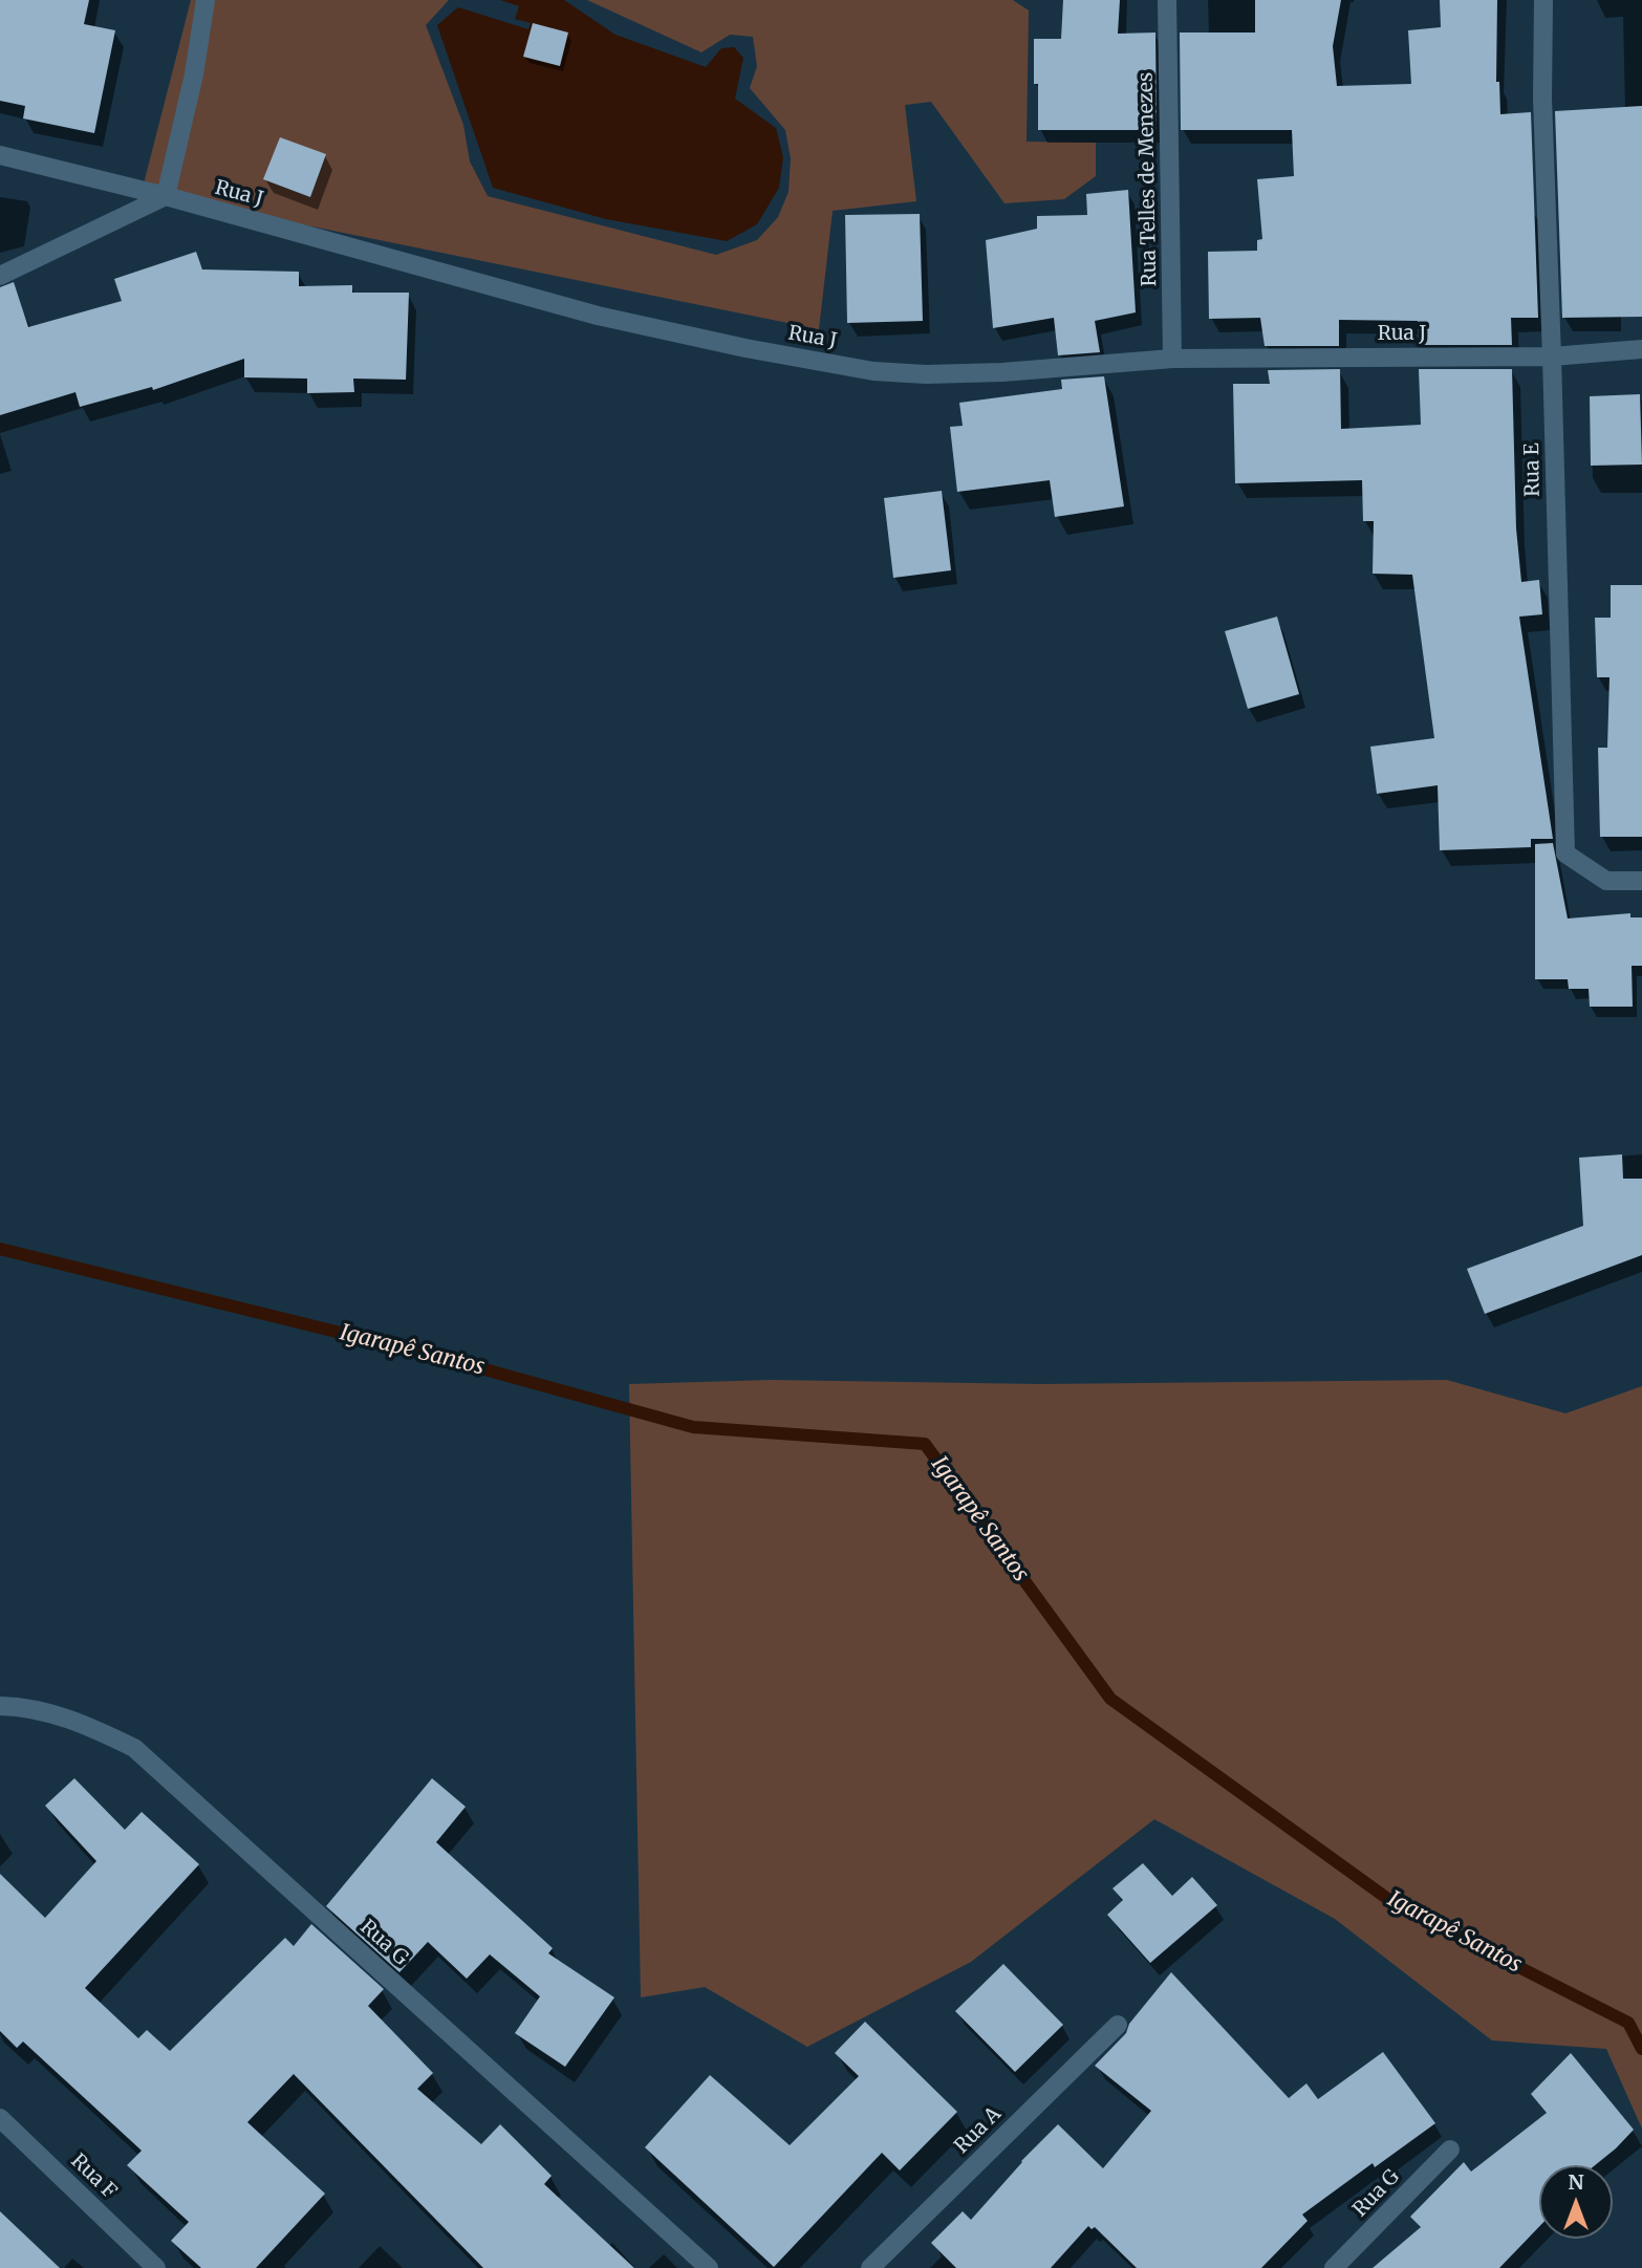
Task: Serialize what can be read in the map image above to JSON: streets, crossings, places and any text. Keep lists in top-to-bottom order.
{
  "streets": {
    "street": [
      "Rua Telles de Menezes",
      "Rua J",
      "Rua E",
      "Rua G",
      "Rua A",
      "Rua F"
    ]
  },
  "crossings": [
    ["Rua Telles de Menezes", "Rua J"],
    ["Rua J", "Rua E"]
  ],
  "water": ["Igarapê Santos"],
  "north": "top"
}
